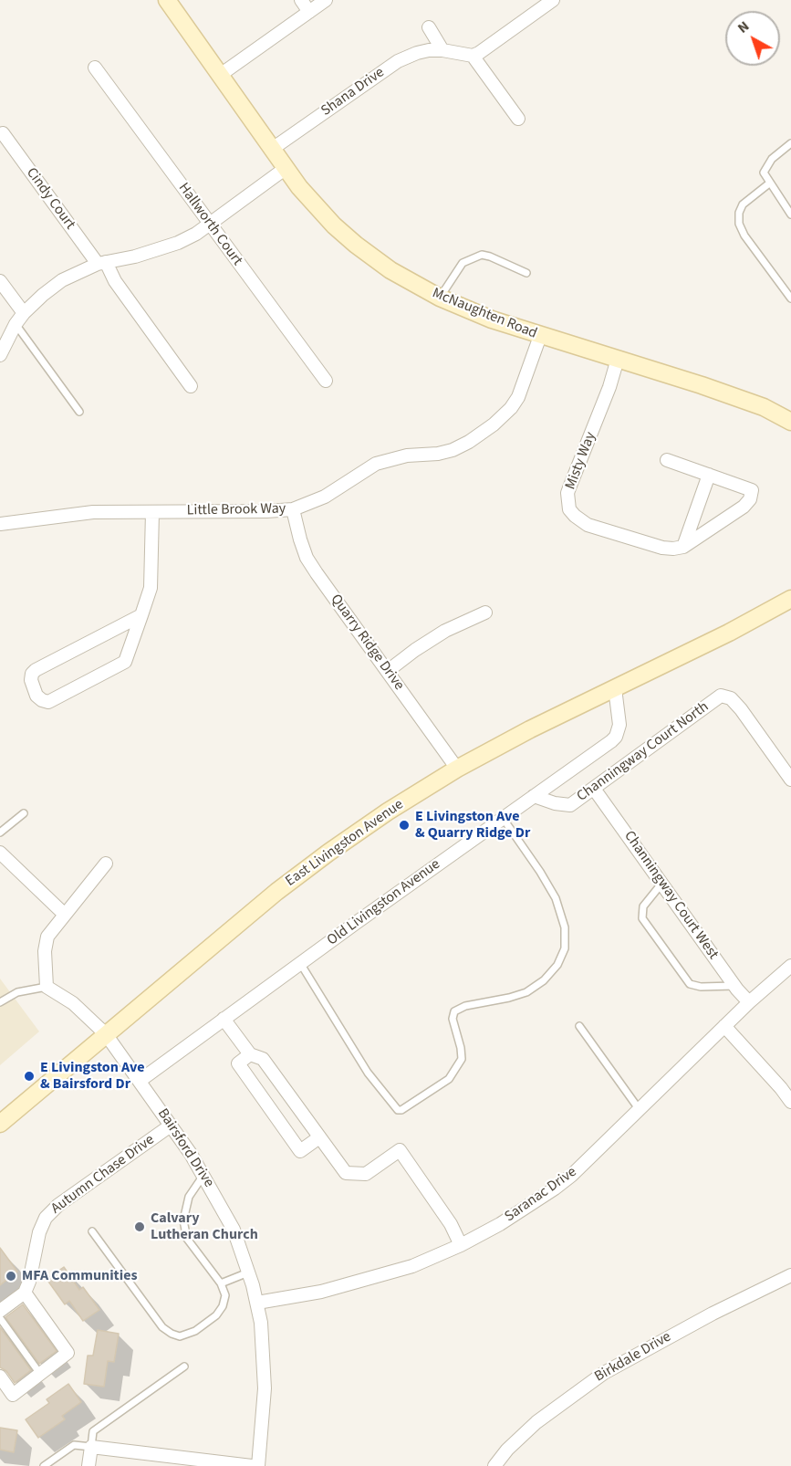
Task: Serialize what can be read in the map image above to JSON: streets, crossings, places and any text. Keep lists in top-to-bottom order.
{
  "streets": {
    "main road": ["McNaughten Road", "East Livingston Avenue"],
    "street": [
      "Shana Drive",
      "Cindy Court",
      "Hallworth Court",
      "Misty Way",
      "Little Brook Way",
      "Quarry Ridge Drive",
      "Channingway Court North",
      "Channingway Court West",
      "Old Livingston Avenue",
      "Bairsford Drive",
      "Autumn Chase Drive",
      "Saranac Drive",
      "Birkdale Drive"
    ]
  },
  "crossings": [
    ["Shana Drive", "McNaughten Road"],
    ["McNaughten Road", "Misty Way"],
    ["McNaughten Road", "Little Brook Way"],
    ["Little Brook Way", "Quarry Ridge Drive"],
    ["Quarry Ridge Drive", "East Livingston Avenue"],
    ["Channingway Court North", "Channingway Court West"],
    ["Channingway Court North", "Old Livingston Avenue"],
    ["East Livingston Avenue", "Old Livingston Avenue"],
    ["East Livingston Avenue", "Bairsford Drive"],
    ["Channingway Court West", "Saranac Drive"],
    ["Old Livingston Avenue", "Bairsford Drive"],
    ["Bairsford Drive", "Autumn Chase Drive"],
    ["Bairsford Drive", "Saranac Drive"]
  ],
  "places": [
    "E Livingston Ave & Quarry Ridge Dr",
    "E Livingston Ave & Bairsford Dr",
    "Calvary Lutheran Church",
    "MFA Communities"
  ],
  "north": "top left"
}
